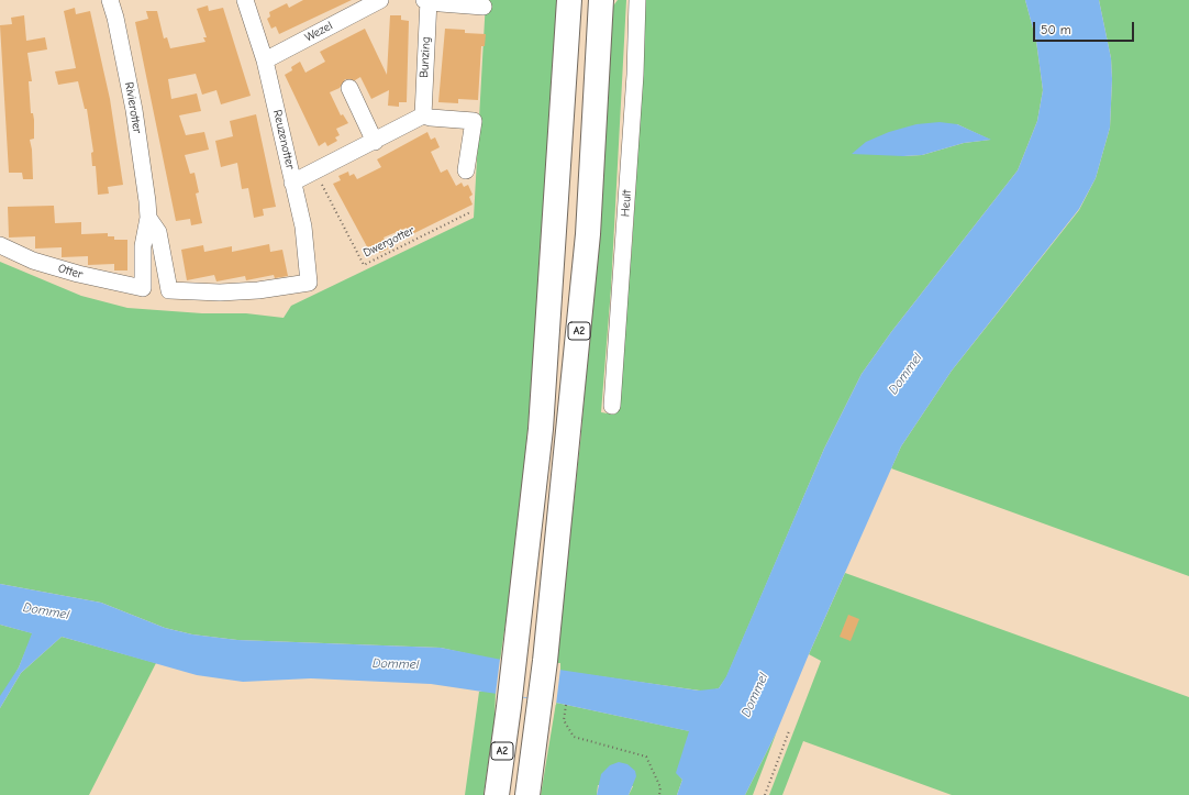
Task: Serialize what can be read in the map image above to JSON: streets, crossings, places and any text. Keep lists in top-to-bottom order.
{
  "streets": {
    "highway": ["A2"],
    "street": [
      "Wezel",
      "Bunzing",
      "Rivierotter",
      "Reuzenotter",
      "Heult",
      "Otter"
    ],
    "path": ["Dwergotter"]
  },
  "crossings": [
    ["Wezel", "Reuzenotter"],
    ["Rivierotter", "Reuzenotter"],
    ["Rivierotter", "Otter"]
  ],
  "water": ["Dommel"],
  "scale_bar": "50 m"
}
